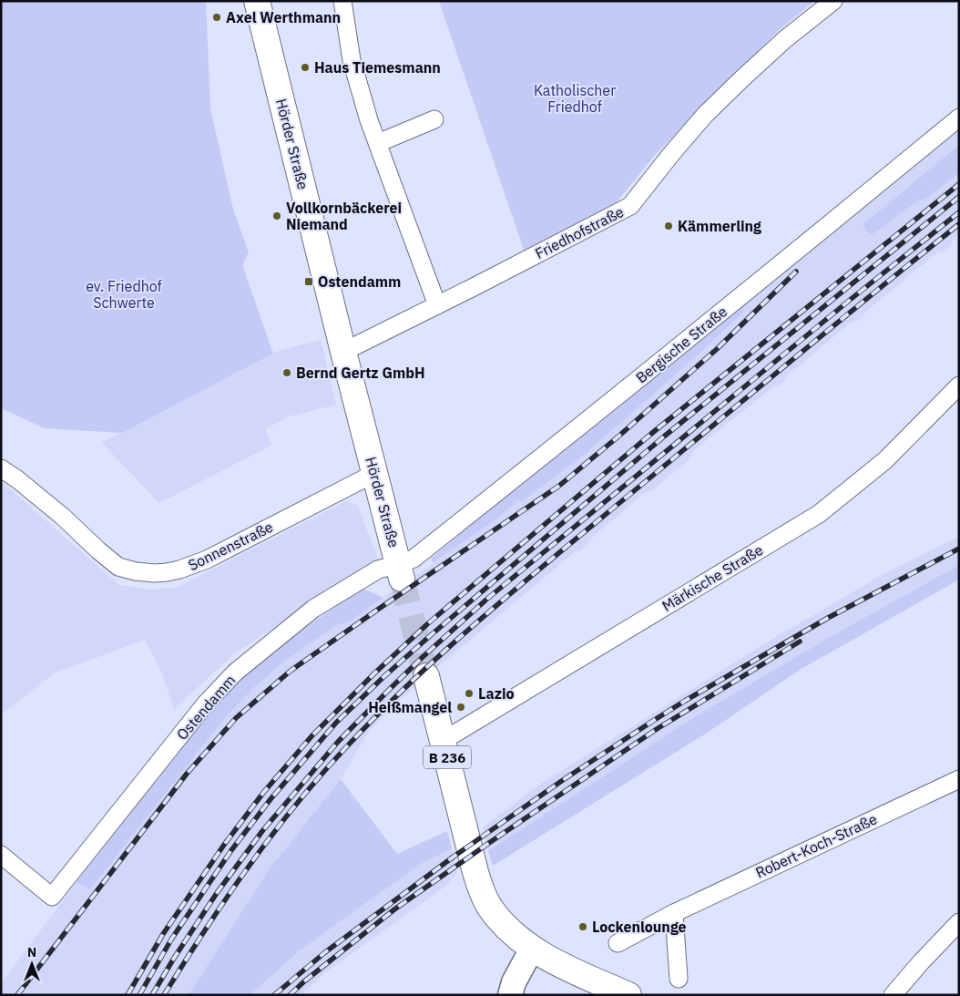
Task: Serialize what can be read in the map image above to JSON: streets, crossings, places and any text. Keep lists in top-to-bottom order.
{
  "streets": {
    "main road": ["Hörder Straße", "B 236"],
    "street": [
      "Friedhofstraße",
      "Bergische Straße",
      "Sonnenstraße",
      "Märkische Straße",
      "Ostendamm",
      "Robert-Koch-Straße"
    ]
  },
  "crossings": [
    ["Hörder Straße", "Friedhofstraße"],
    ["Hörder Straße", "Bergische Straße"],
    ["Hörder Straße", "Sonnenstraße"],
    ["Hörder Straße", "Ostendamm"],
    ["Bergische Straße", "Ostendamm"],
    ["Märkische Straße", "B 236"]
  ],
  "parks": ["Katholischer Friedhof", "ev. Friedhof Schwerte"],
  "places": {
    "other": [
      "Axel Werthmann",
      "Haus Tiemesmann",
      "Vollkornbäckerei Niemand",
      "Kämmerling",
      "Bernd Gertz GmbH",
      "Lazio",
      "Heißmangel",
      "Lockenlounge"
    ],
    "transit": ["Ostendamm"]
  },
  "north": "top"
}
